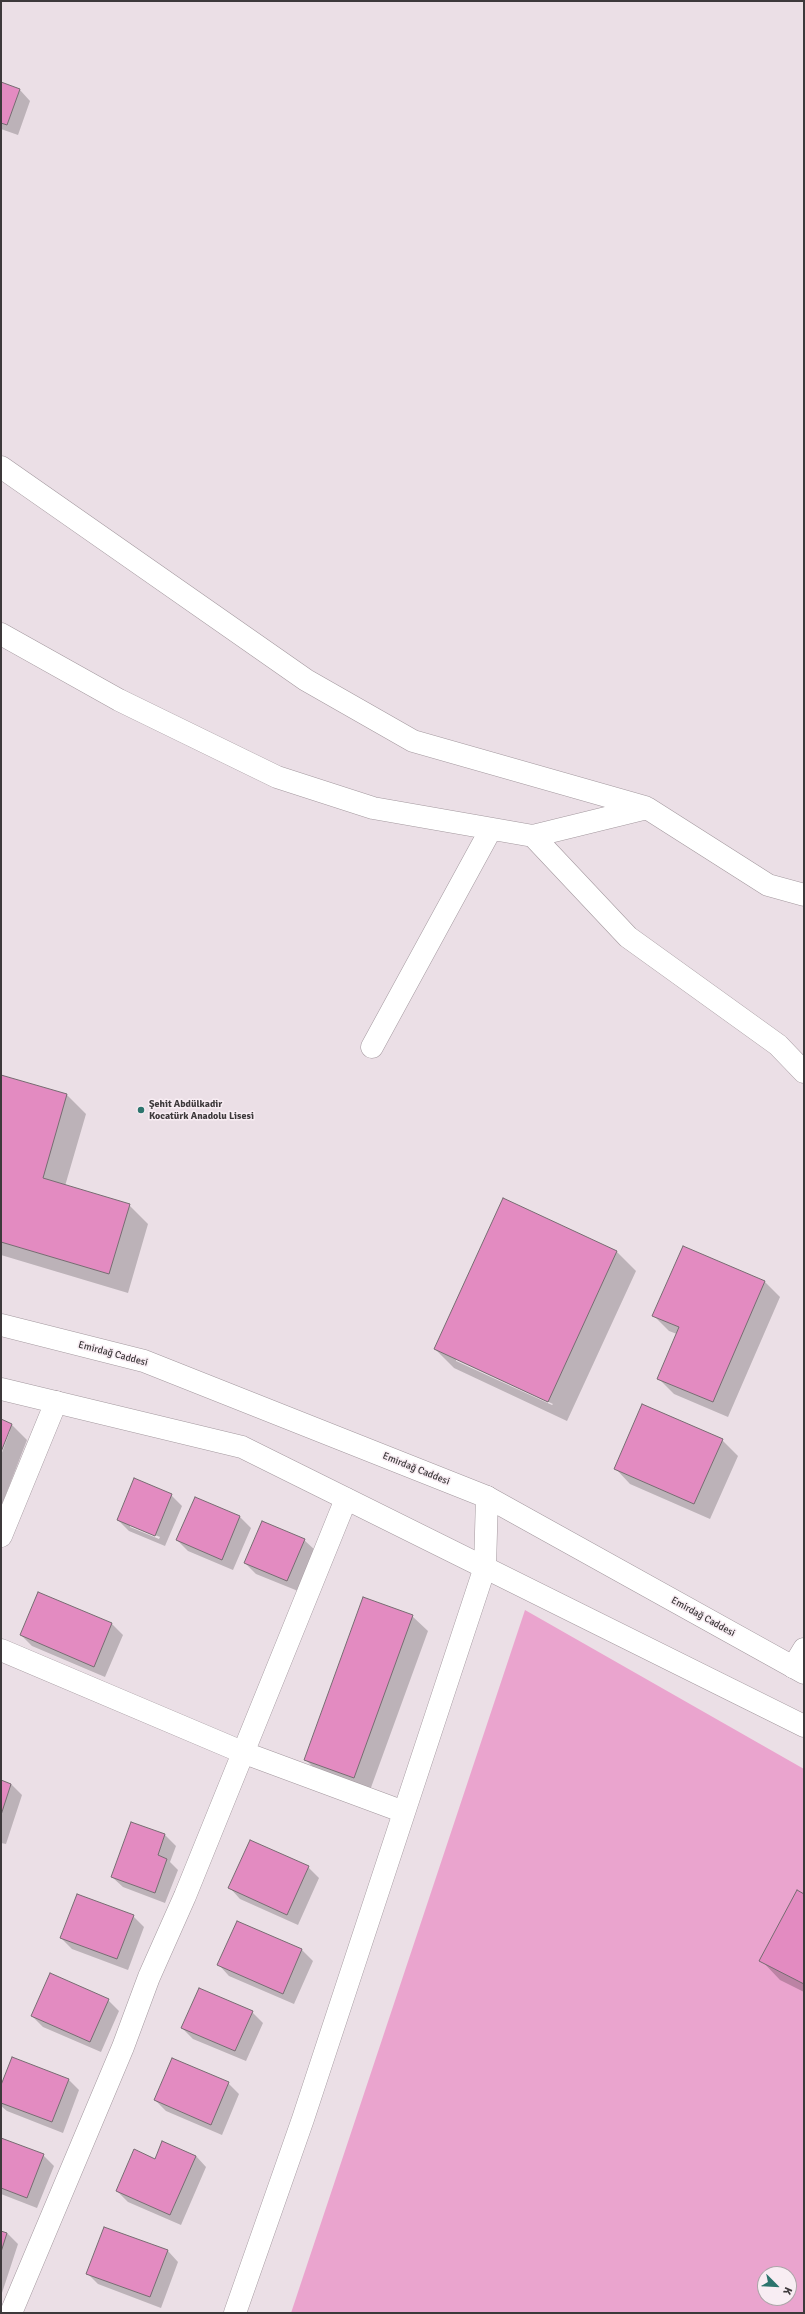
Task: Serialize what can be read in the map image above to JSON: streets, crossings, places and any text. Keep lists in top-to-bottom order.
{
  "streets": {
    "street": ["Emirdağ Caddesi"]
  },
  "places": ["Şehit Abdülkadir Kocatürk Anadolu Lisesi"],
  "north": "bottom right"
}
